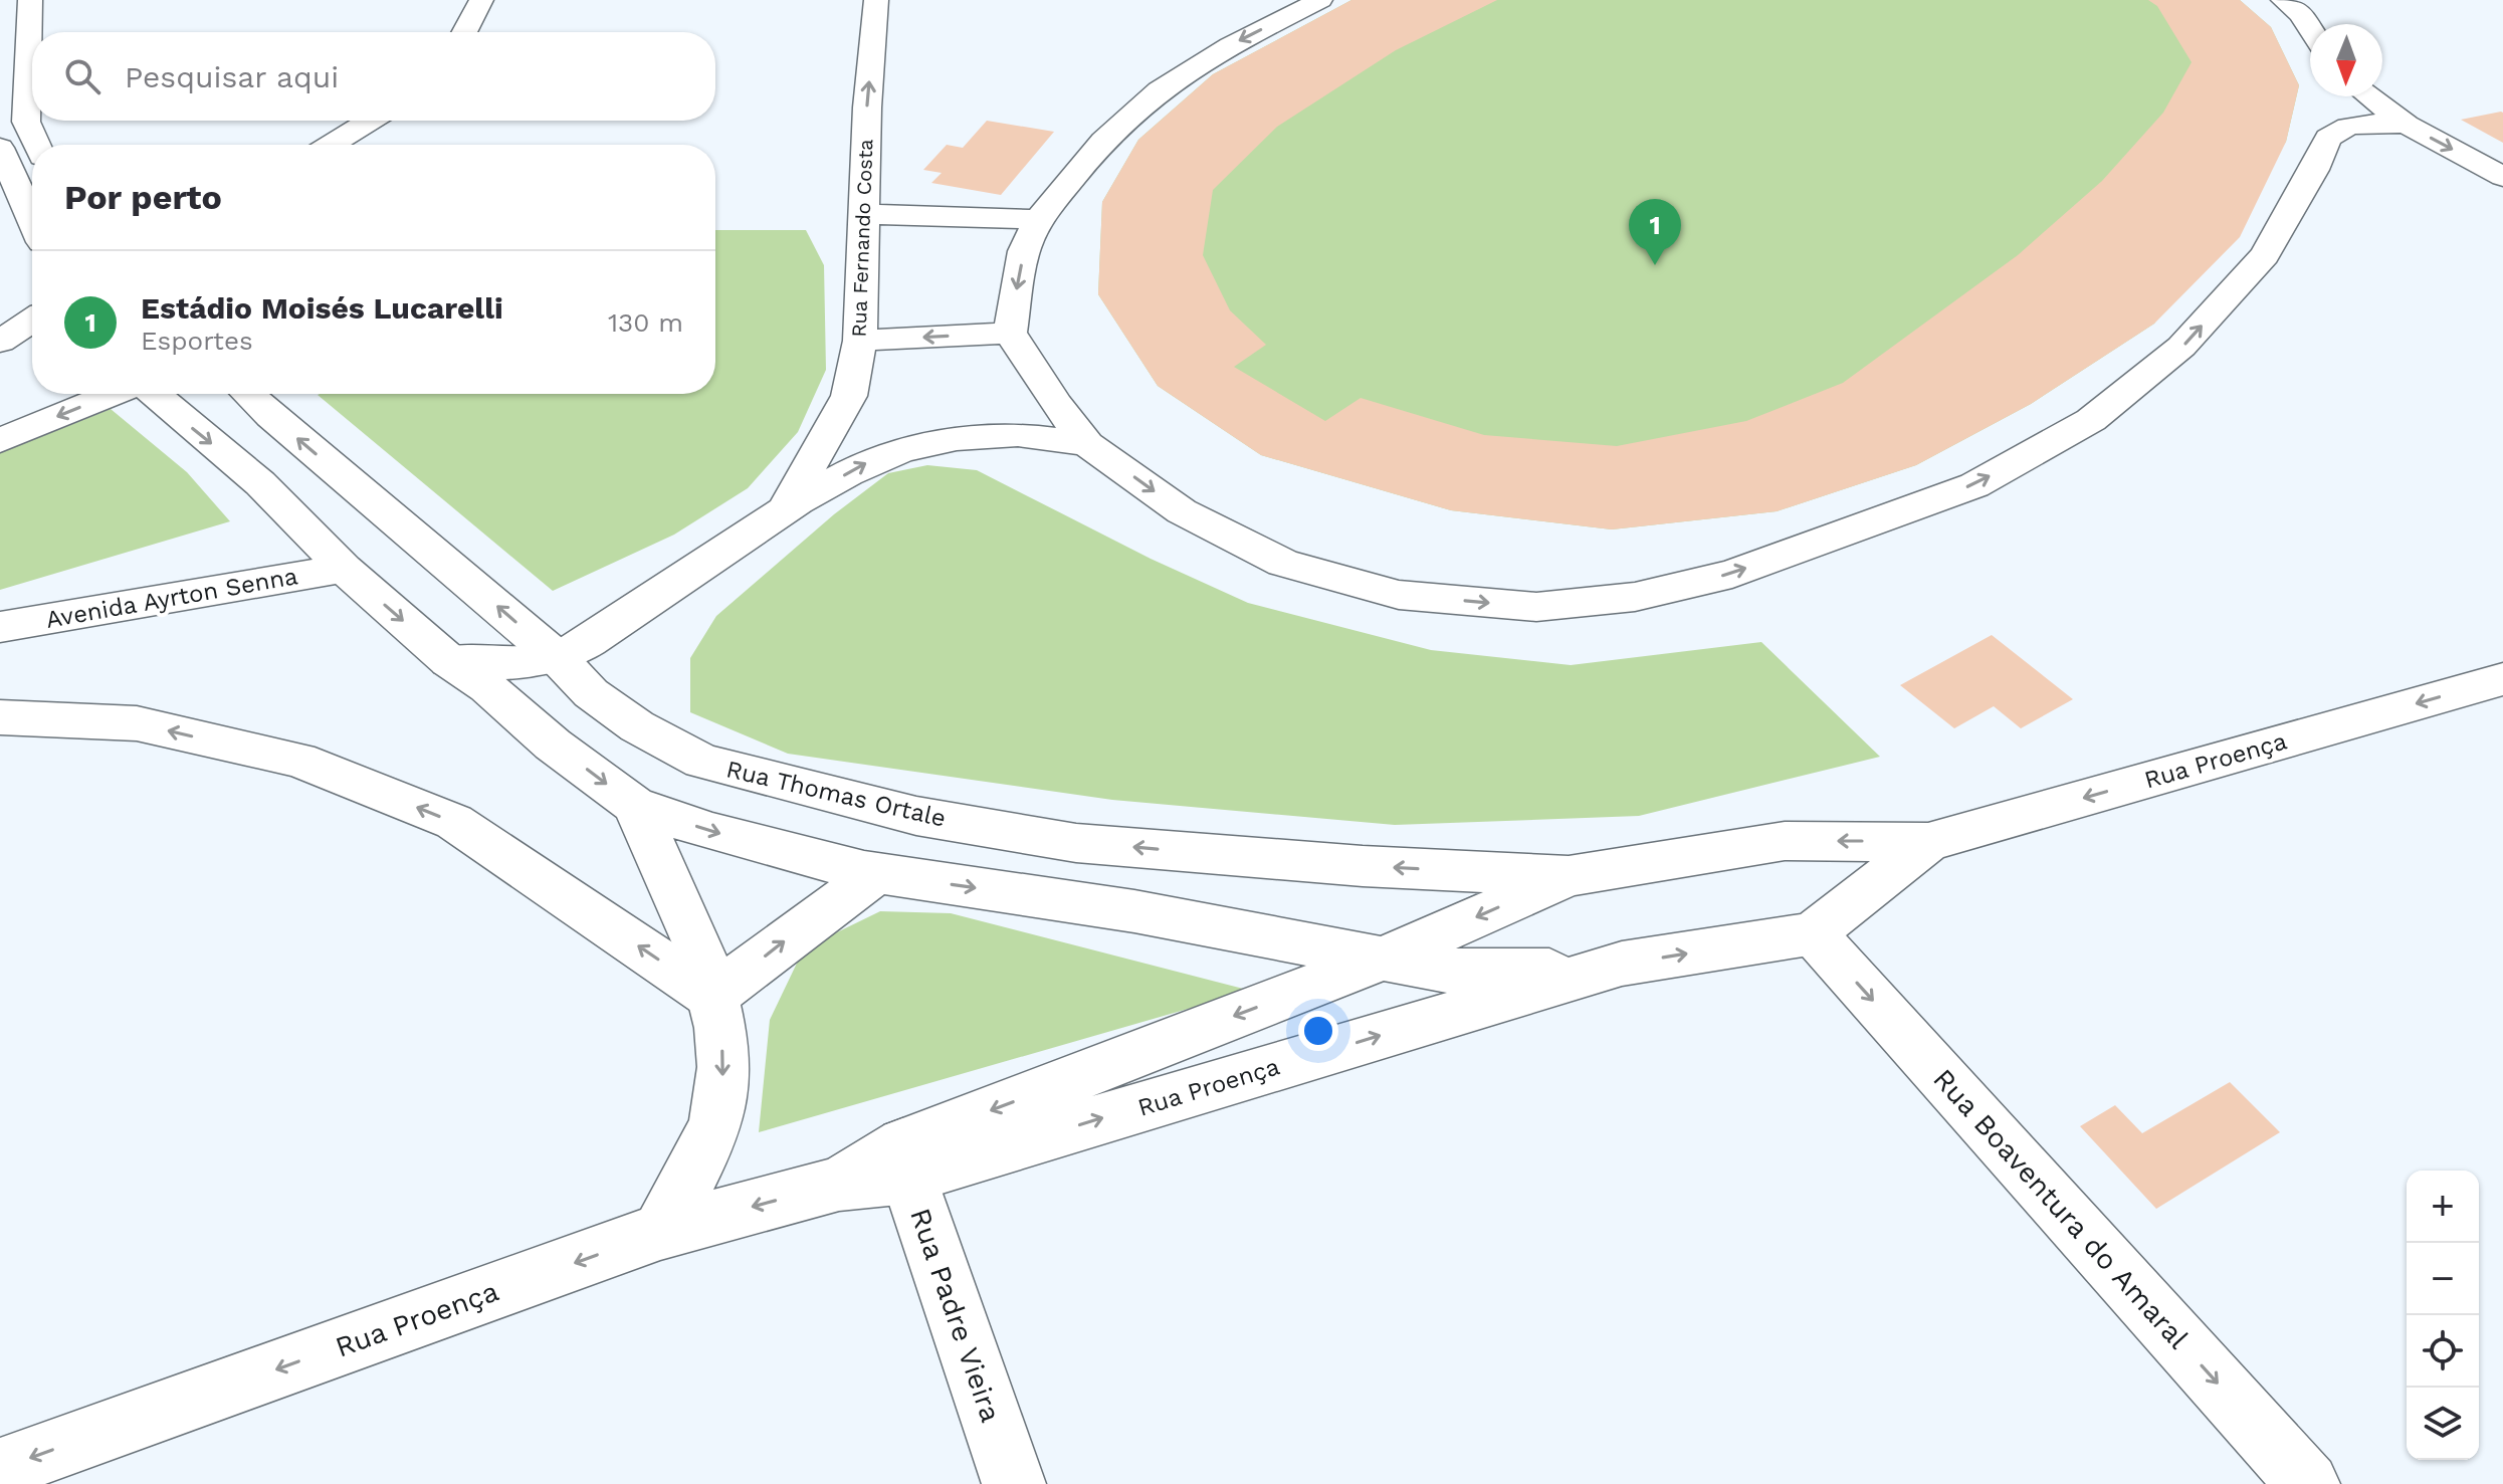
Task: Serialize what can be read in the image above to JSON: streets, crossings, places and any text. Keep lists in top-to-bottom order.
{
  "streets": {
    "main road": [
      "Rua Fernando Costa",
      "Avenida Ayrton Senna",
      "Rua Proença",
      "Rua Thomas Ortale",
      "Rua Boaventura do Amaral",
      "Rua Padre Vieira"
    ]
  },
  "crossings": [
    ["Rua Fernando Costa", "Rua Thomas Ortale"],
    ["Rua Proença", "Rua Thomas Ortale"],
    ["Rua Proença", "Rua Boaventura do Amaral"],
    ["Rua Proença", "Rua Padre Vieira"]
  ],
  "one_way": ["Rua Boaventura do Amaral"],
  "north": "bottom",
  "page": {
    "search": "Pesquisar aqui",
    "heading": "Por perto",
    "pins": "1",
    "list": [
      {
        "mark": "1",
        "name": "Estádio Moisés Lucarelli",
        "note": "Esportes",
        "value": "130 m"
      }
    ],
    "map_buttons": ["+", "−"]
  }
}
